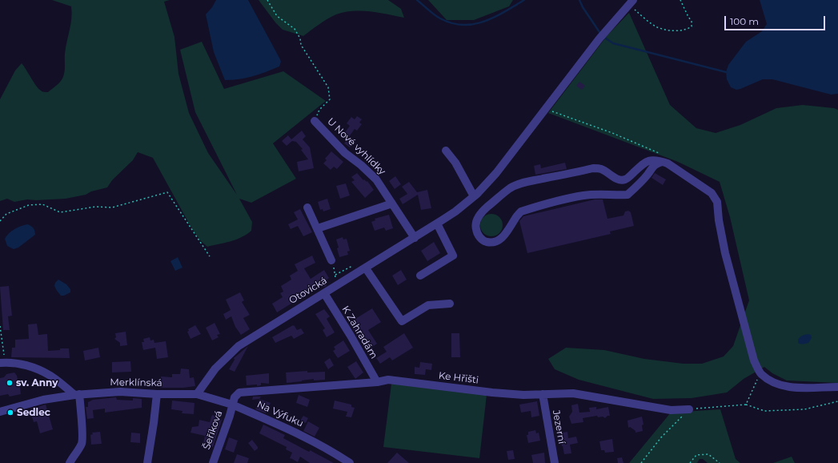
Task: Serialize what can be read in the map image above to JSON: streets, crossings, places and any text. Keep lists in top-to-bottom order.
{
  "streets": {
    "street": [
      "U Nové vyhlídky",
      "Otovická",
      "K Zahradám",
      "Ke Hřišti",
      "Merklínská",
      "Na Výfuku",
      "Jezerní",
      "Šeříková"
    ]
  },
  "crossings": [
    ["U Nové vyhlídky", "Otovická"],
    ["Otovická", "K Zahradám"],
    ["Otovická", "Merklínská"],
    ["Otovická", "Na Výfuku"],
    ["K Zahradám", "Ke Hřišti"],
    ["Ke Hřišti", "Na Výfuku"],
    ["Ke Hřišti", "Jezerní"],
    ["Ke Hřišti", "Šeříková"],
    ["Merklínská", "Na Výfuku"],
    ["Na Výfuku", "Šeříková"]
  ],
  "places": ["sv. Anny", "Sedlec"],
  "scale_bar": "100 m"
}
